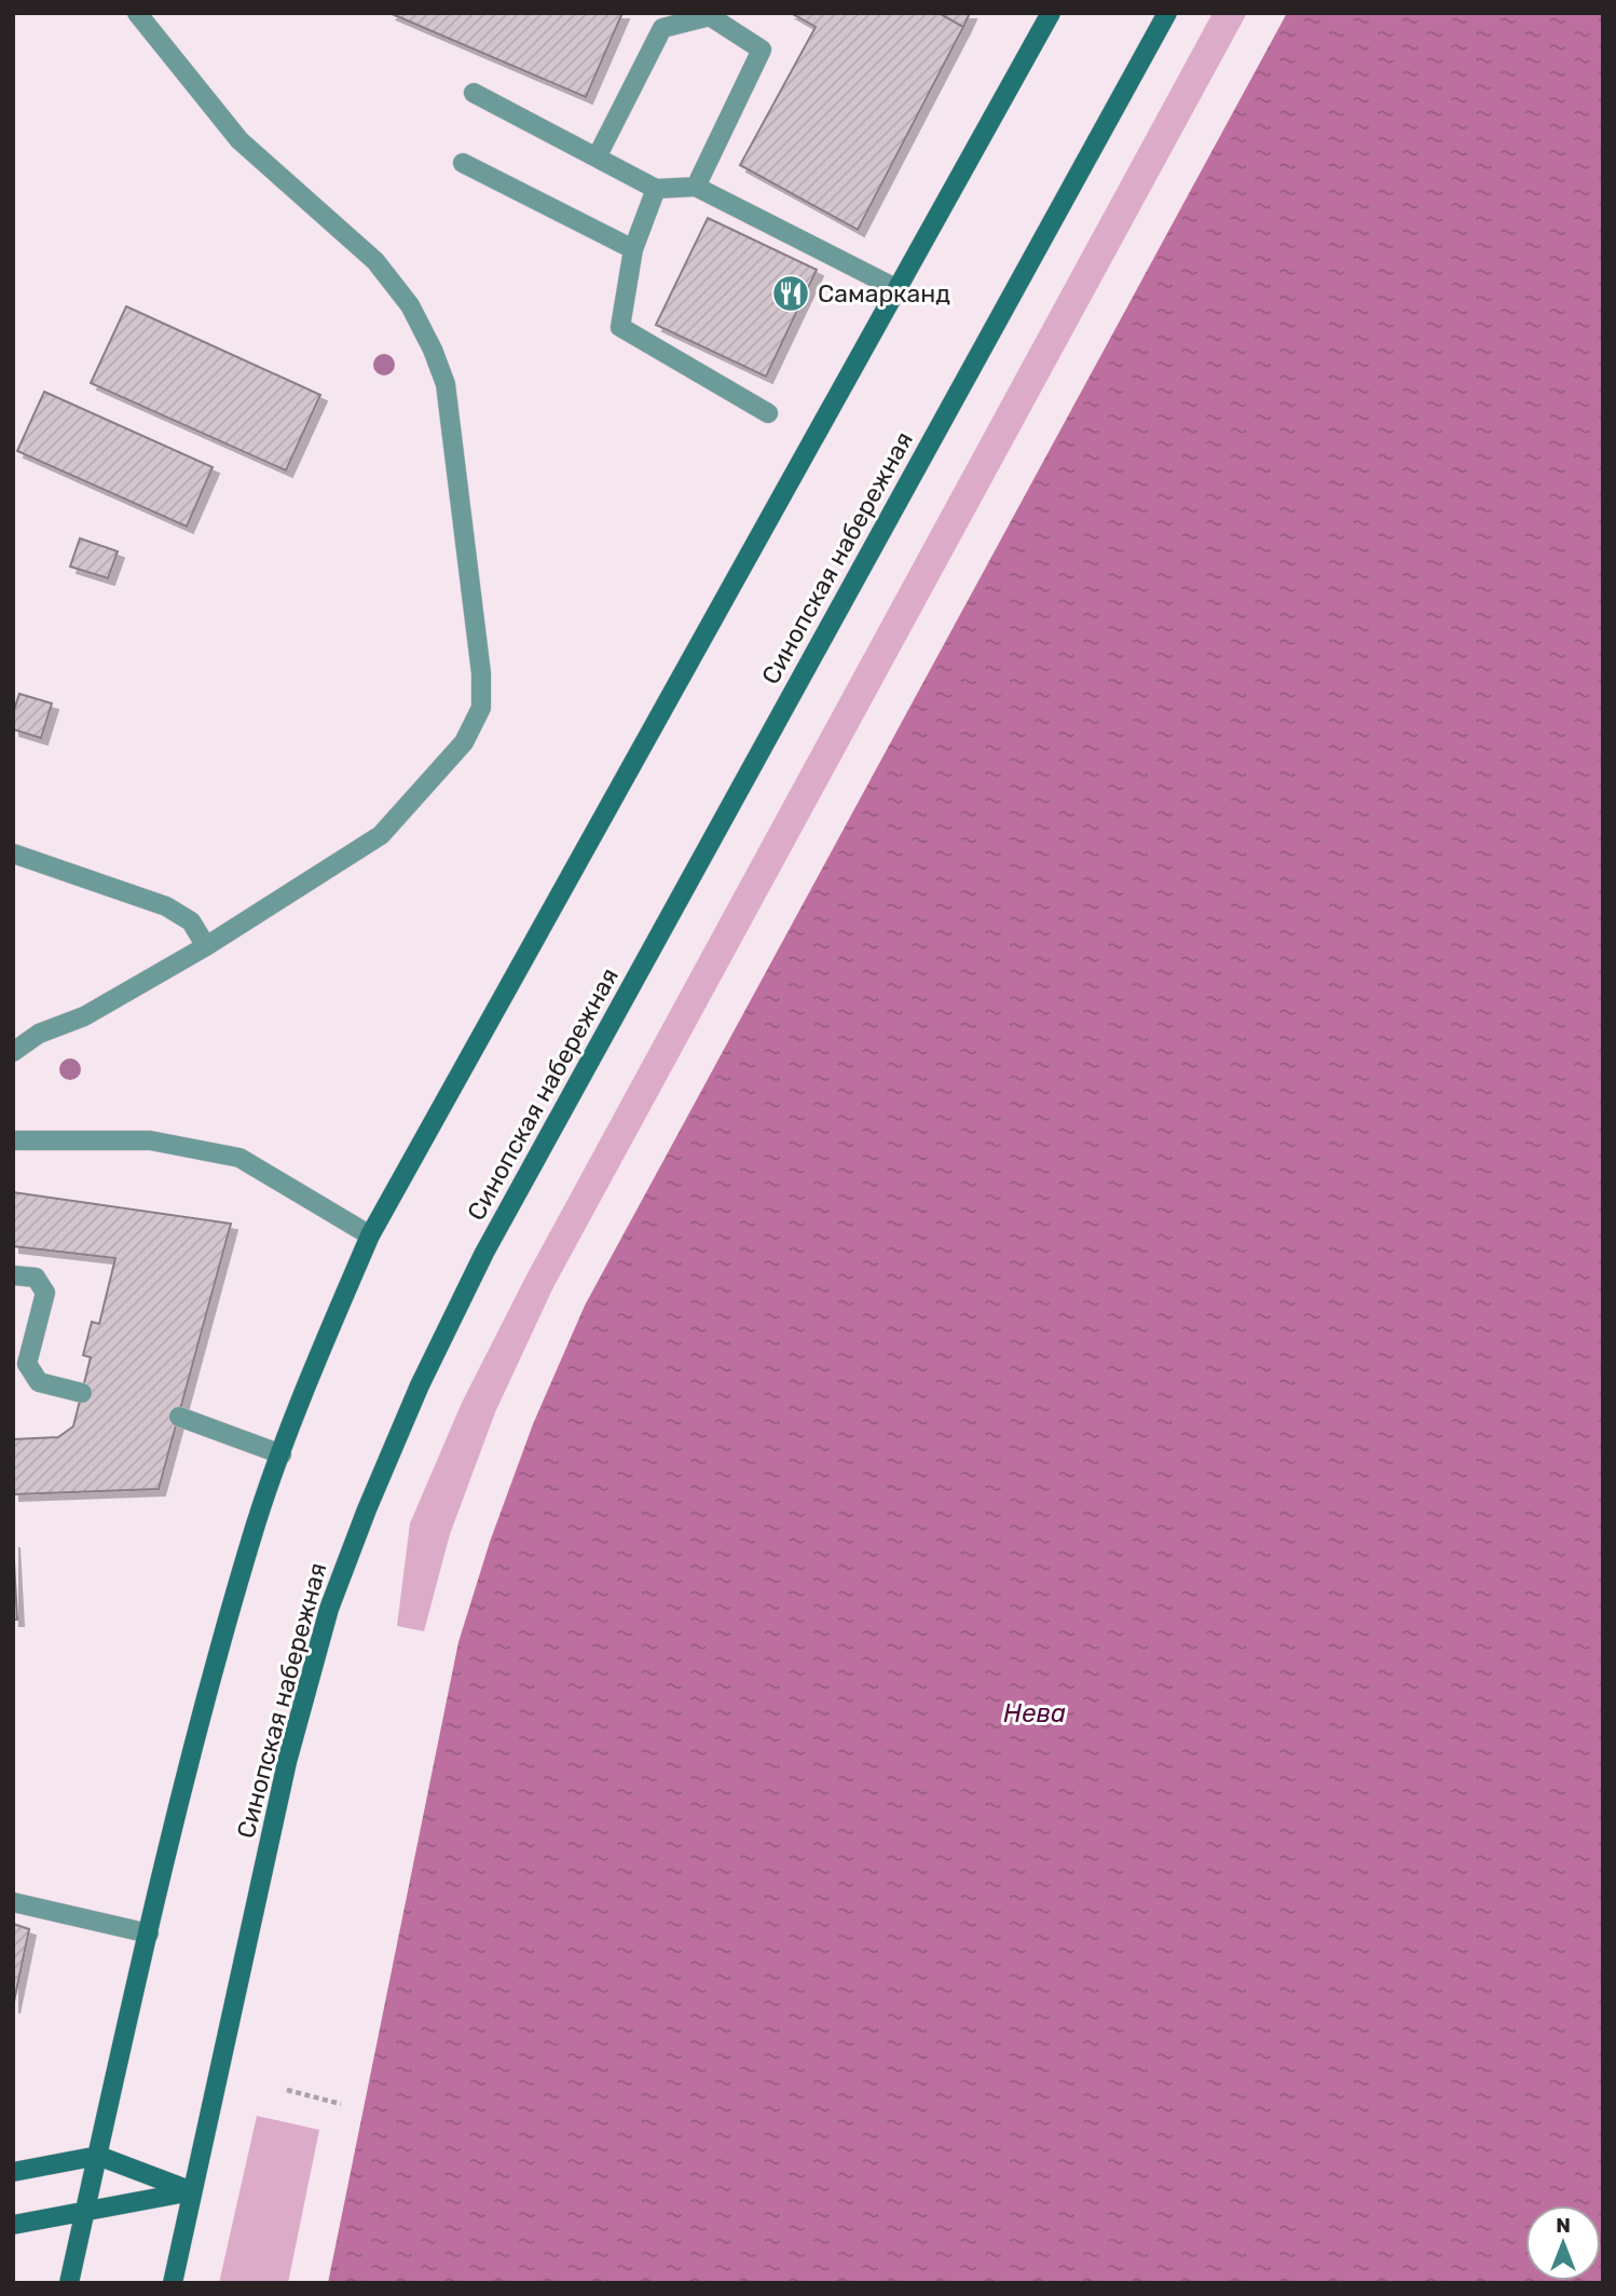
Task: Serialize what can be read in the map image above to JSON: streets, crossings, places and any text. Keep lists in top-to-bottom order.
{
  "streets": {
    "main road": ["Синопская набережная"]
  },
  "water": ["Нева"],
  "places": {
    "restaurant": ["Самарканд"]
  },
  "north": "top"
}
